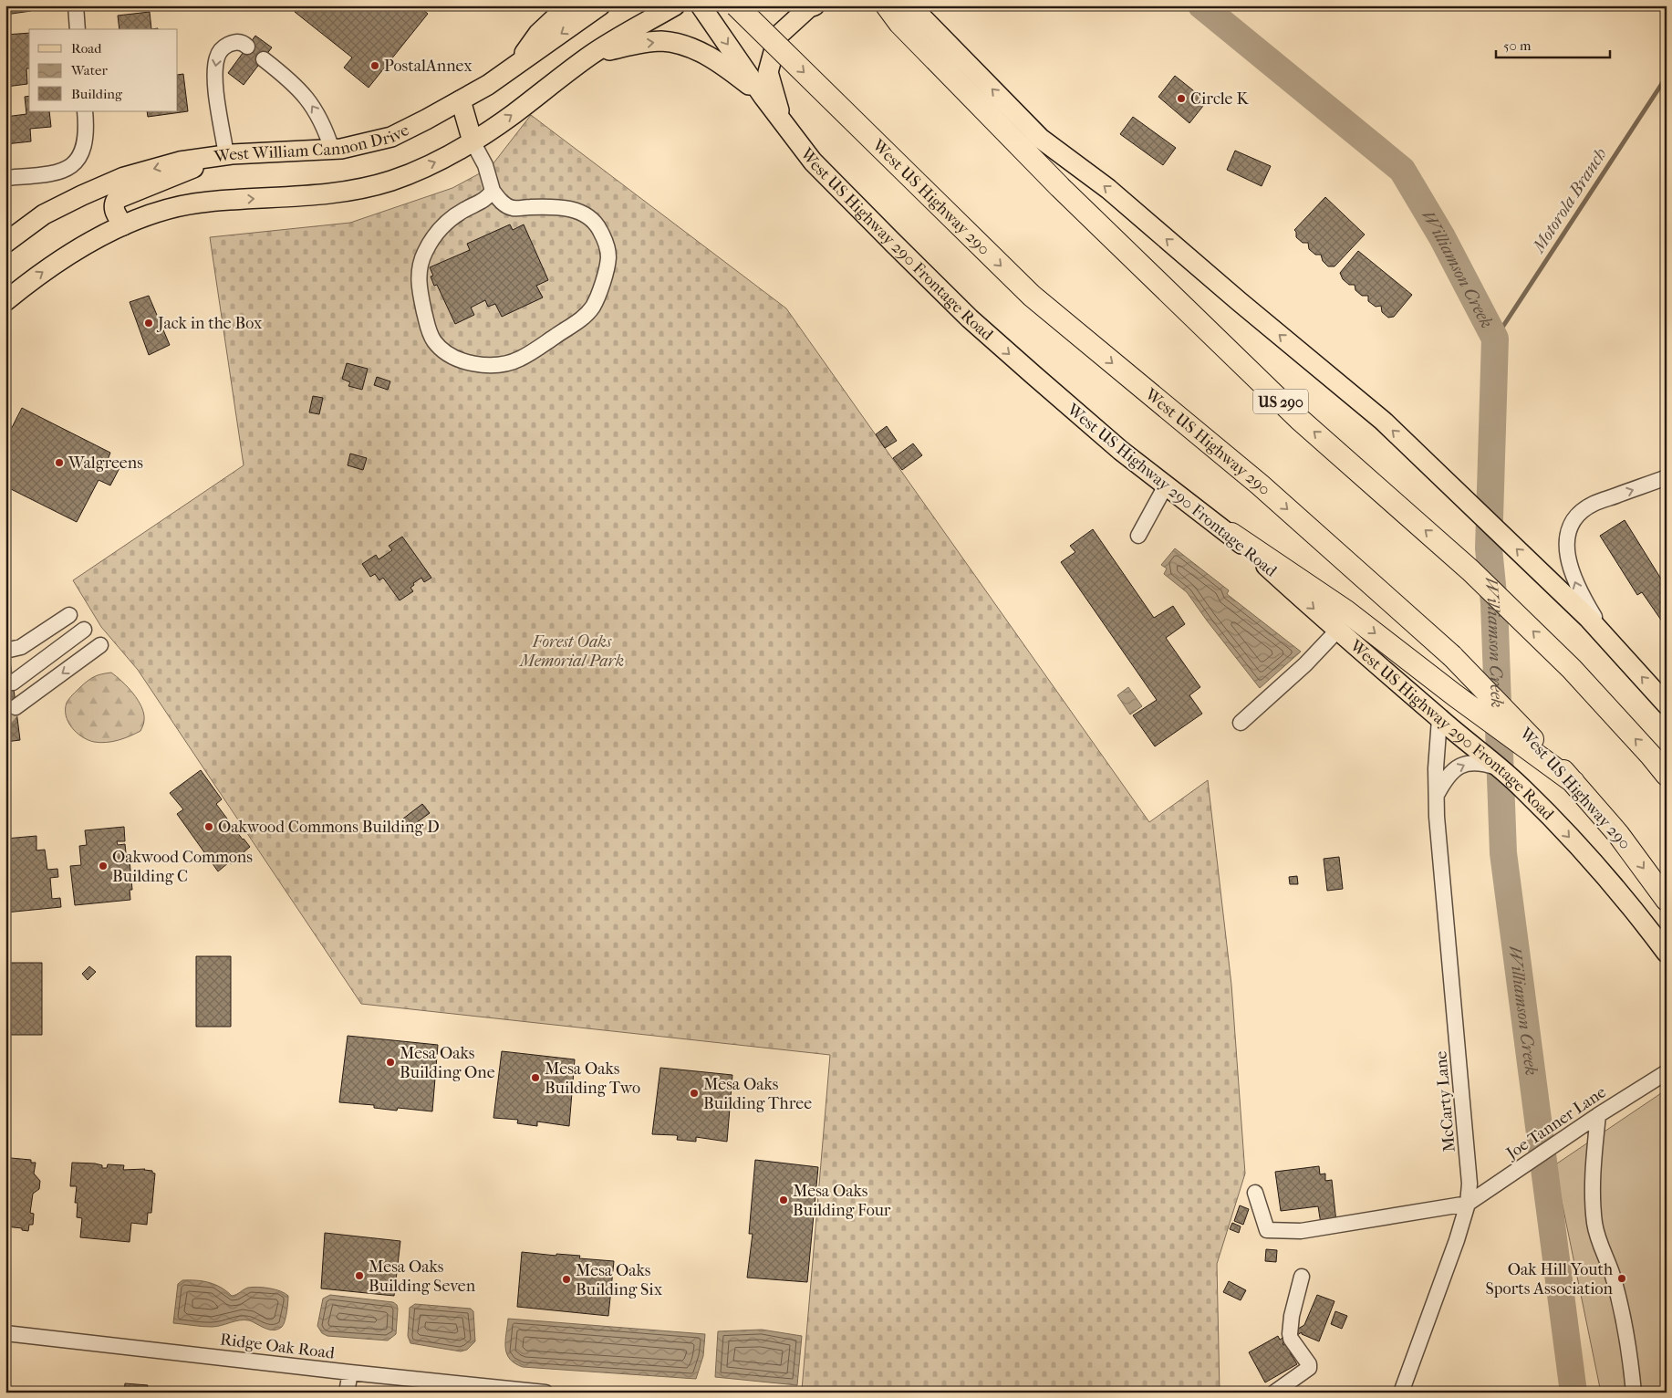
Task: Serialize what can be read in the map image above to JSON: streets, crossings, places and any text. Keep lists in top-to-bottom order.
{
  "streets": {
    "highway": ["West US Highway 290", "US 290"],
    "main road": ["West William Cannon Drive", "West US Highway 290 Frontage Road"],
    "street": ["McCarty Lane", "Joe Tanner Lane", "Ridge Oak Road"]
  },
  "crossings": [
    ["West US Highway 290 Frontage Road", "McCarty Lane"],
    ["McCarty Lane", "Joe Tanner Lane"]
  ],
  "one_way": ["West US Highway 290 Frontage Road"],
  "water": ["Motorola Branch", "Williamson Creek"],
  "parks": ["Forest Oaks Memorial Park"],
  "places": [
    "PostalAnnex",
    "Circle K",
    "Jack in the Box",
    "Walgreens",
    "Oakwood Commons Building D",
    "Oakwood Commons Building C",
    "Mesa Oaks Building One",
    "Mesa Oaks Building Two",
    "Mesa Oaks Building Three",
    "Mesa Oaks Building Four",
    "Mesa Oaks Building Seven",
    "Oak Hill Youth Sports Association",
    "Mesa Oaks Building Six"
  ],
  "legend": ["Road", "Water", "Building"],
  "scale_bar": "50 m"
}
